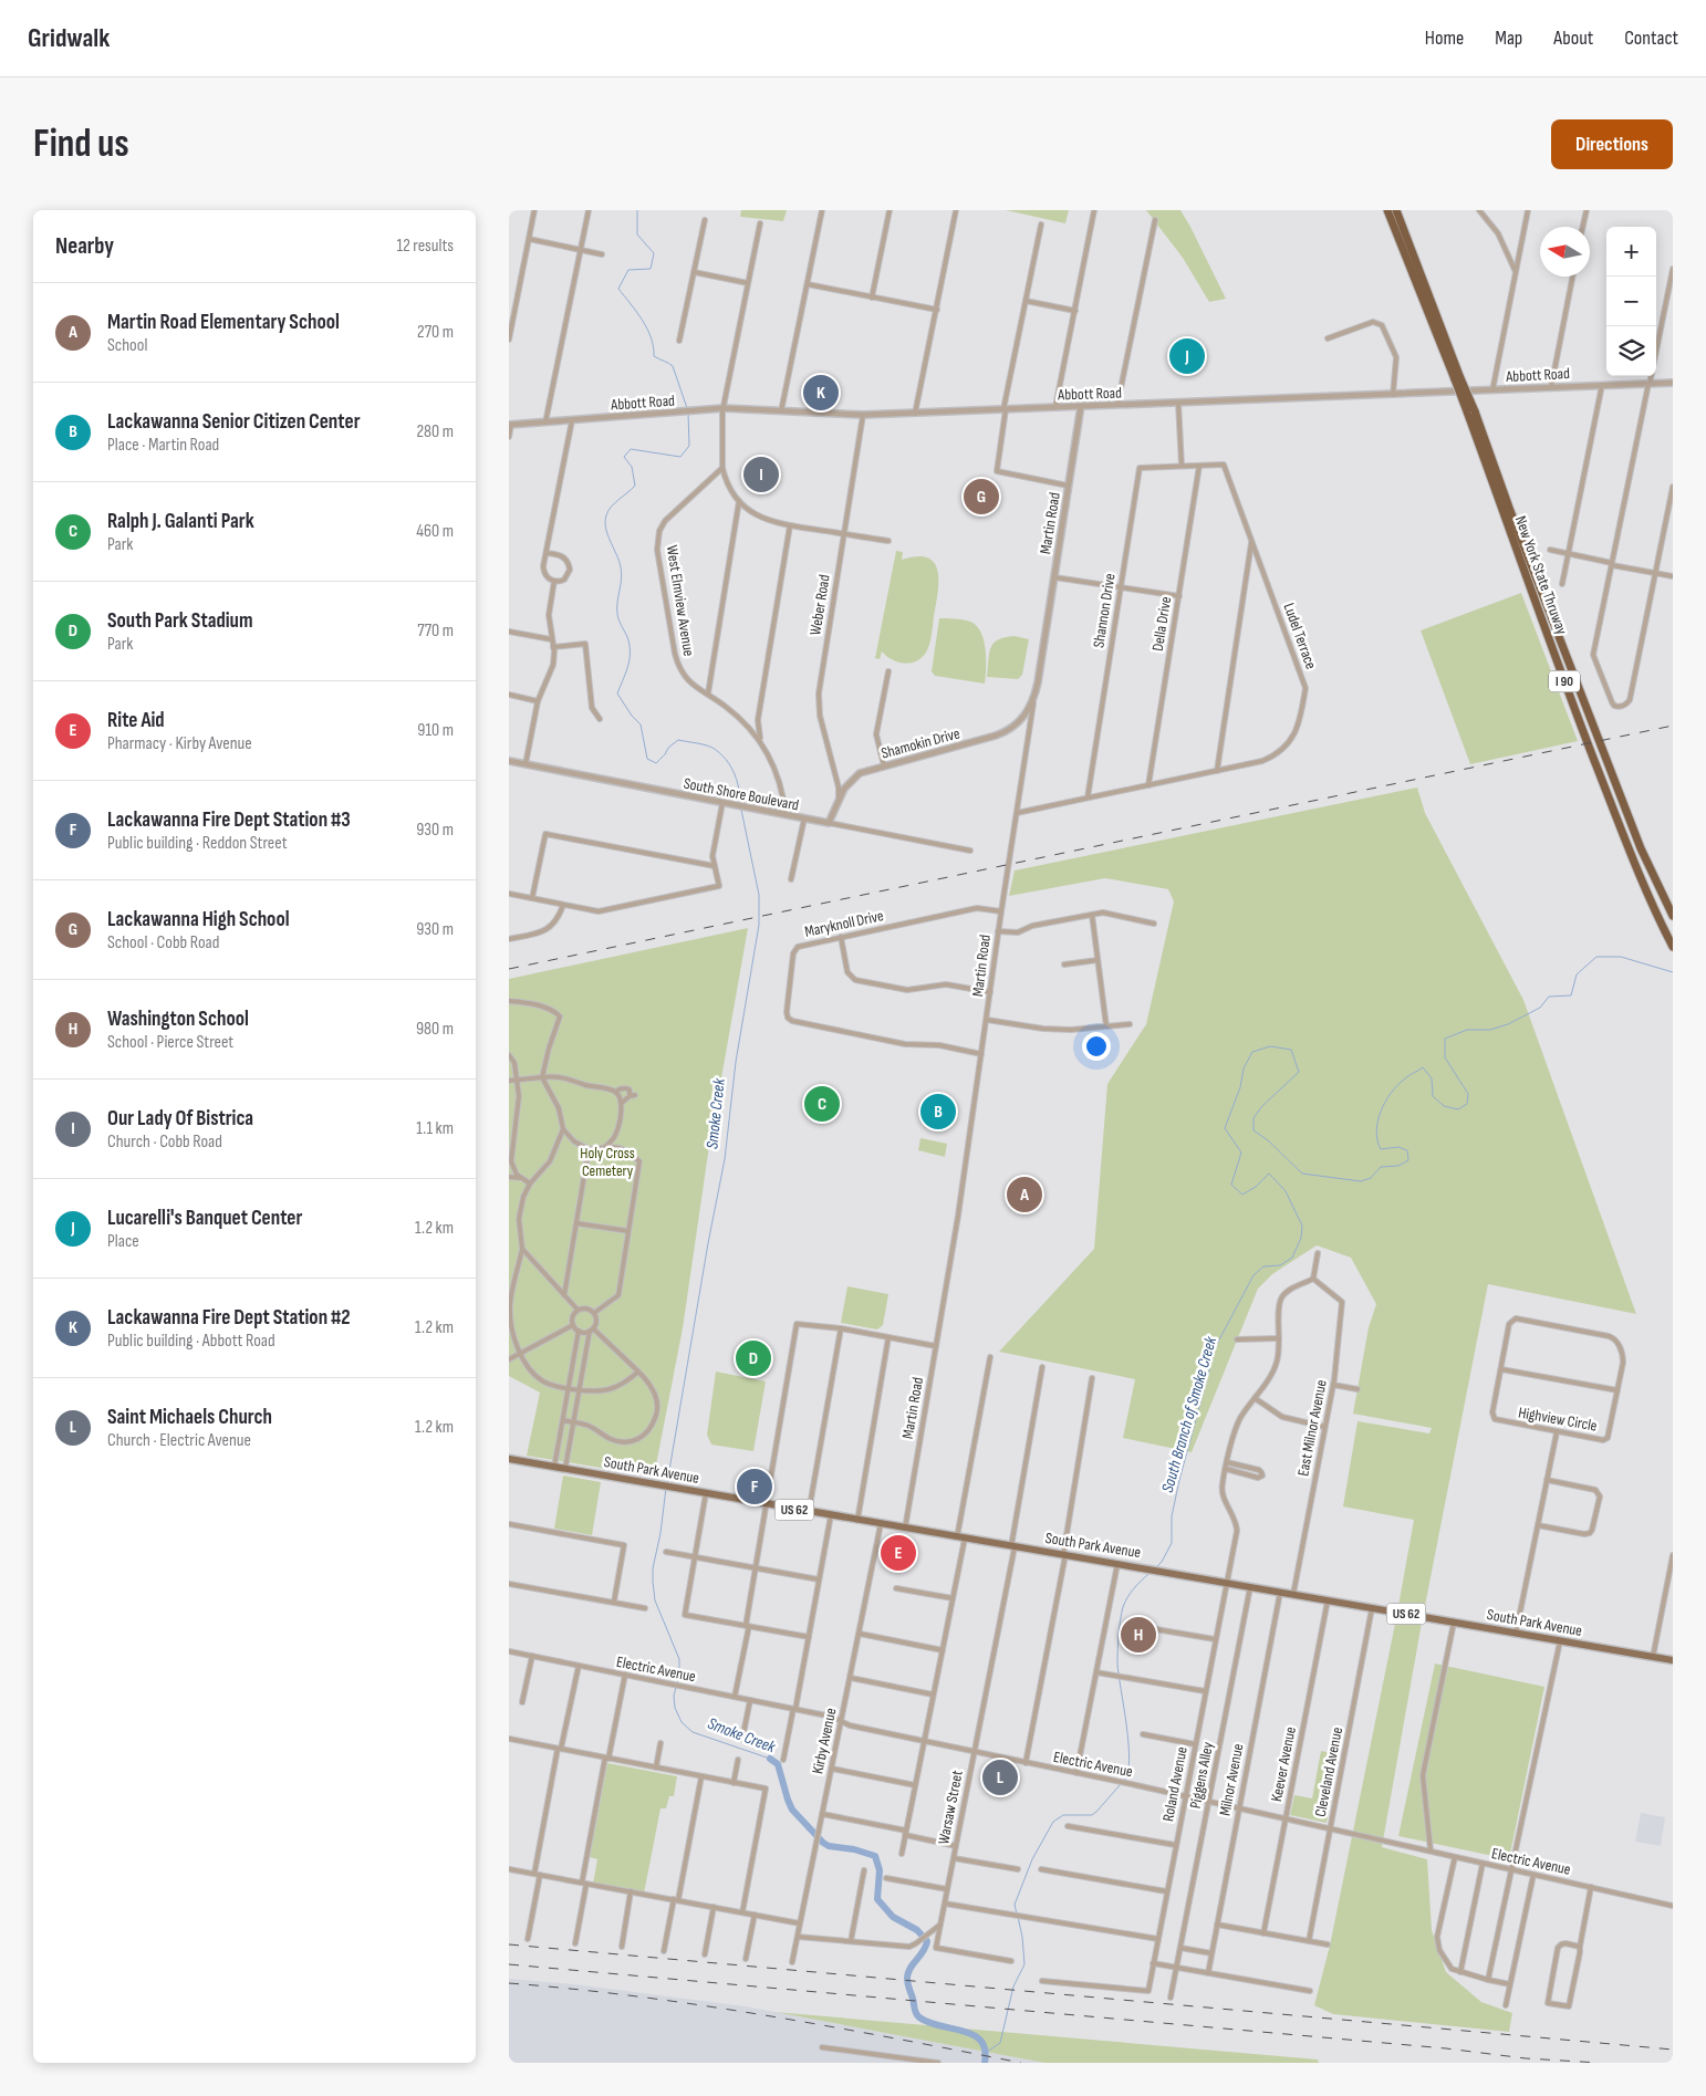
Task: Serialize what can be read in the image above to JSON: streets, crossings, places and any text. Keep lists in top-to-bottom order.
{
  "streets": {
    "highway": ["New York State Thruway", "I 90"],
    "main road": ["South Park Avenue", "US 62"],
    "street": [
      "Abbott Road",
      "Martin Road",
      "West Elmview Avenue",
      "Weber Road",
      "Shannon Drive",
      "Della Drive",
      "Ludel Terrace",
      "Shamokin Drive",
      "South Shore Boulevard",
      "Maryknoll Drive",
      "Highview Circle",
      "East Milnor Avenue",
      "Electric Avenue",
      "Kirby Avenue",
      "Keever Avenue",
      "Cleveland Avenue",
      "Piggens Alley",
      "Milnor Avenue",
      "Roland Avenue",
      "Warsaw Street"
    ]
  },
  "crossings": [
    ["Abbott Road", "Martin Road"],
    ["Abbott Road", "Weber Road"],
    ["Martin Road", "Ludel Terrace"],
    ["Martin Road", "Shamokin Drive"],
    ["Martin Road", "Maryknoll Drive"],
    ["Martin Road", "South Park Avenue"],
    ["West Elmview Avenue", "South Shore Boulevard"],
    ["Weber Road", "Shamokin Drive"],
    ["Shannon Drive", "Ludel Terrace"],
    ["Della Drive", "Ludel Terrace"],
    ["Shamokin Drive", "South Shore Boulevard"],
    ["East Milnor Avenue", "South Park Avenue"],
    ["East Milnor Avenue", "Roland Avenue"],
    ["South Park Avenue", "Kirby Avenue"],
    ["South Park Avenue", "Keever Avenue"],
    ["South Park Avenue", "Cleveland Avenue"],
    ["South Park Avenue", "Piggens Alley"],
    ["South Park Avenue", "Milnor Avenue"],
    ["South Park Avenue", "Roland Avenue"],
    ["South Park Avenue", "Warsaw Street"],
    ["Electric Avenue", "Kirby Avenue"],
    ["Electric Avenue", "Keever Avenue"],
    ["Electric Avenue", "Cleveland Avenue"],
    ["Electric Avenue", "Piggens Alley"],
    ["Electric Avenue", "Milnor Avenue"],
    ["Electric Avenue", "Roland Avenue"],
    ["Electric Avenue", "Warsaw Street"]
  ],
  "water": ["Smoke Creek", "South Branch of Smoke Creek"],
  "parks": ["Holy Cross Cemetery"],
  "north": "left",
  "page": {
    "header": "Gridwalk",
    "nav": [
      "Home",
      "Map",
      "About",
      "Contact"
    ],
    "buttons": "Directions",
    "title": "Find us",
    "heading": ["Nearby", "12 results"],
    "map_buttons": ["+", "−"],
    "list": [
      {
        "mark": "A",
        "name": "Martin Road Elementary School",
        "note": "School",
        "value": "270 m"
      },
      {
        "mark": "B",
        "name": "Lackawanna Senior Citizen Center",
        "note": "Place · Martin Road",
        "value": "280 m"
      },
      {
        "mark": "C",
        "name": "Ralph J. Galanti Park",
        "note": "Park",
        "value": "460 m"
      },
      {
        "mark": "D",
        "name": "South Park Stadium",
        "note": "Park",
        "value": "770 m"
      },
      {
        "mark": "E",
        "name": "Rite Aid",
        "note": "Pharmacy · Kirby Avenue",
        "value": "910 m"
      },
      {
        "mark": "F",
        "name": "Lackawanna Fire Dept Station #3",
        "note": "Public building · Reddon Street",
        "value": "930 m"
      },
      {
        "mark": "G",
        "name": "Lackawanna High School",
        "note": "School · Cobb Road",
        "value": "930 m"
      },
      {
        "mark": "H",
        "name": "Washington School",
        "note": "School · Pierce Street",
        "value": "980 m"
      },
      {
        "mark": "I",
        "name": "Our Lady Of Bistrica",
        "note": "Church · Cobb Road",
        "value": "1.1 km"
      },
      {
        "mark": "J",
        "name": "Lucarelli's Banquet Center",
        "note": "Place",
        "value": "1.2 km"
      },
      {
        "mark": "K",
        "name": "Lackawanna Fire Dept Station #2",
        "note": "Public building · Abbott Road",
        "value": "1.2 km"
      },
      {
        "mark": "L",
        "name": "Saint Michaels Church",
        "note": "Church · Electric Avenue",
        "value": "1.2 km"
      }
    ],
    "pins": [
      "J",
      "K",
      "I",
      "G",
      "C",
      "B",
      "A",
      "D",
      "F",
      "E",
      "H",
      "L"
    ]
  }
}
